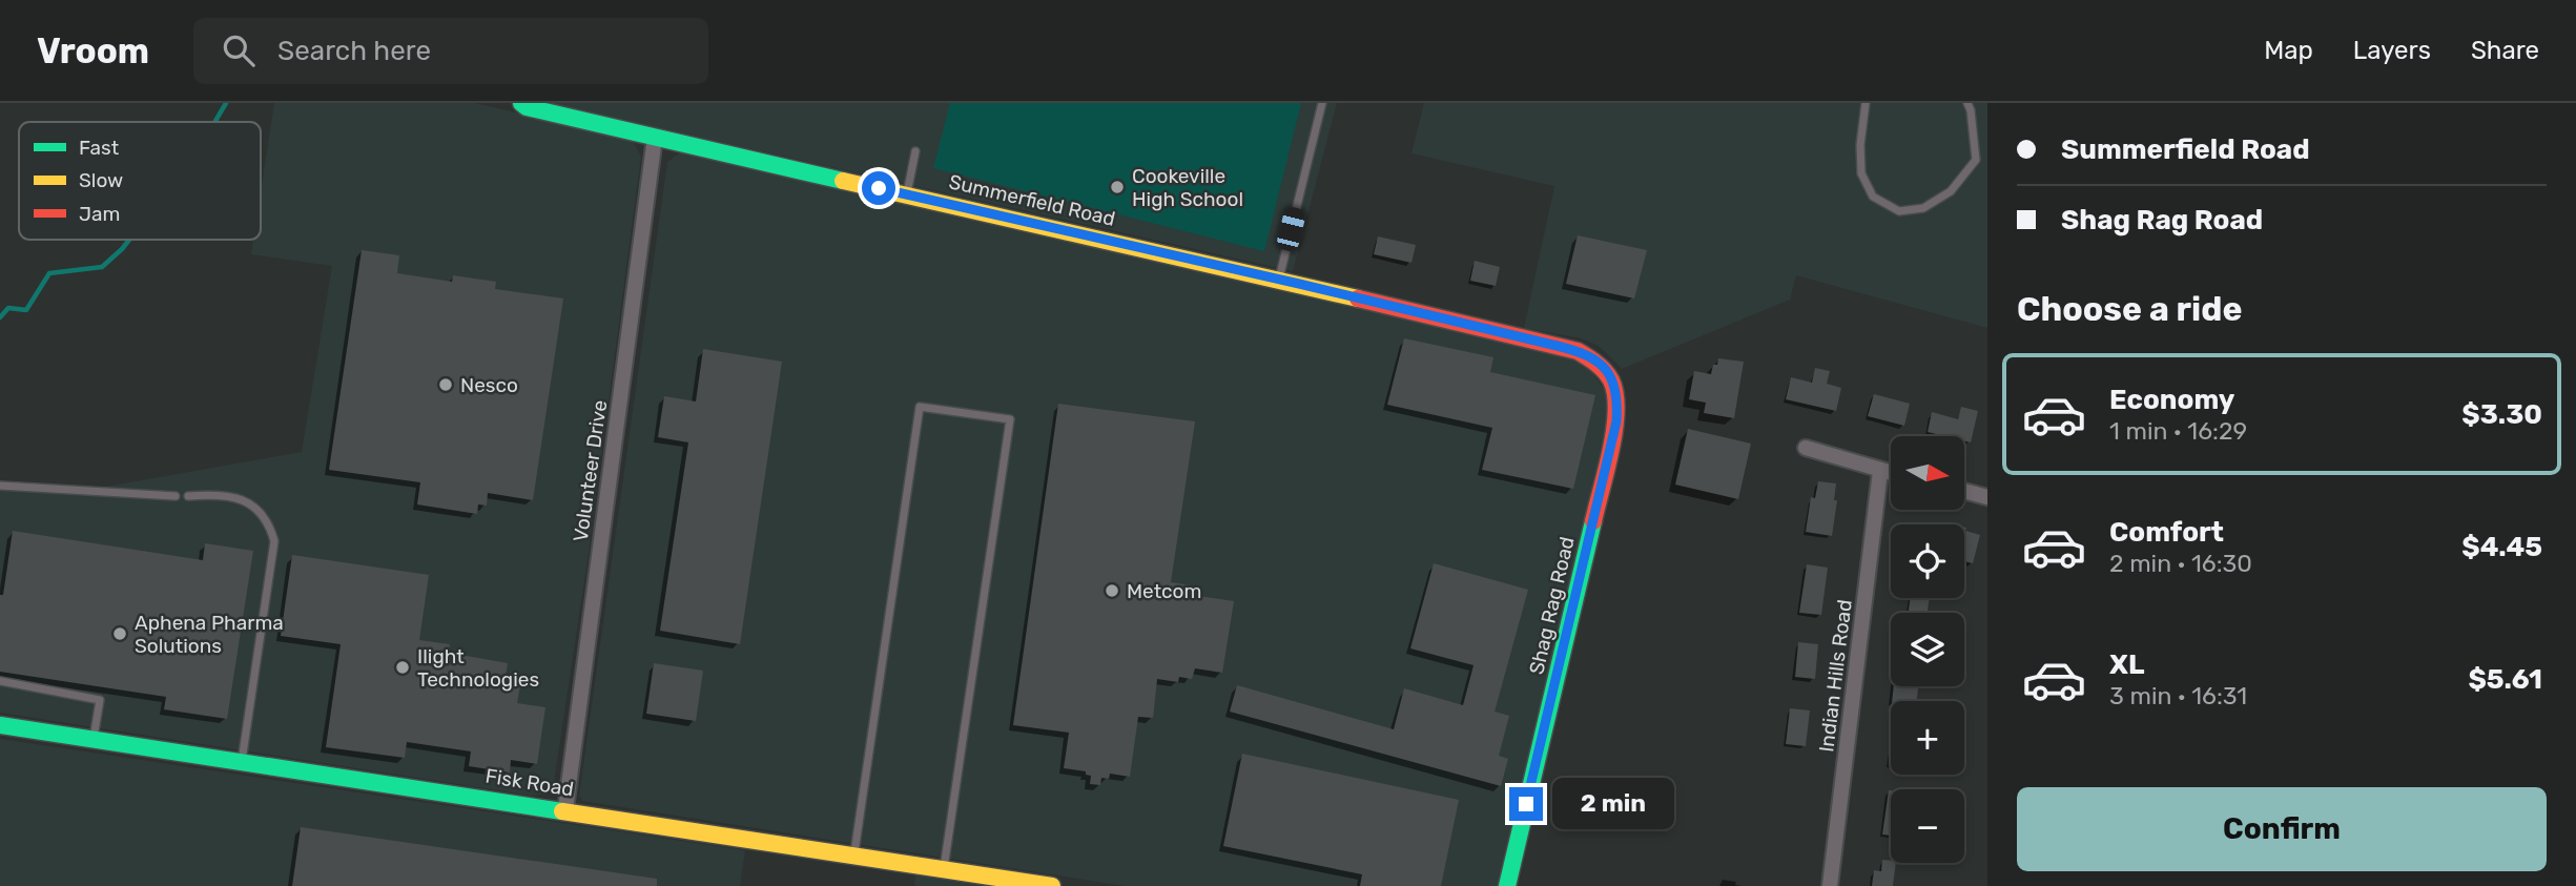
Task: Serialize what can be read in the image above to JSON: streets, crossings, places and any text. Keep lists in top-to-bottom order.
{
  "streets": {
    "street": [
      "Summerfield Road",
      "Volunteer Drive",
      "Shag Rag Road",
      "Indian Hills Road",
      "Fisk Road"
    ]
  },
  "crossings": [
    ["Summerfield Road", "Volunteer Drive"],
    ["Summerfield Road", "Shag Rag Road"],
    ["Volunteer Drive", "Fisk Road"]
  ],
  "places": [
    "Cookeville High School",
    "Nesco",
    "Metcom",
    "Aphena Pharma Solutions",
    "Ilight Technologies"
  ],
  "legend": ["Fast", "Slow", "Jam"],
  "north": "right",
  "page": {
    "header": "Vroom",
    "search": "Search here",
    "nav": ["Map", "Layers", "Share"],
    "banner": ["Summerfield Road", "Shag Rag Road"],
    "heading": "Choose a ride",
    "list": [
      {
        "name": "Economy",
        "note": "1 min · 16:29",
        "value": "$3.30"
      },
      {
        "name": "Comfort",
        "note": "2 min · 16:30",
        "value": "$4.45"
      },
      {
        "name": "XL",
        "note": "3 min · 16:31",
        "value": "$5.61"
      }
    ],
    "map_buttons": ["+", "−"],
    "buttons": "Confirm",
    "bubble": "2 min"
  }
}
